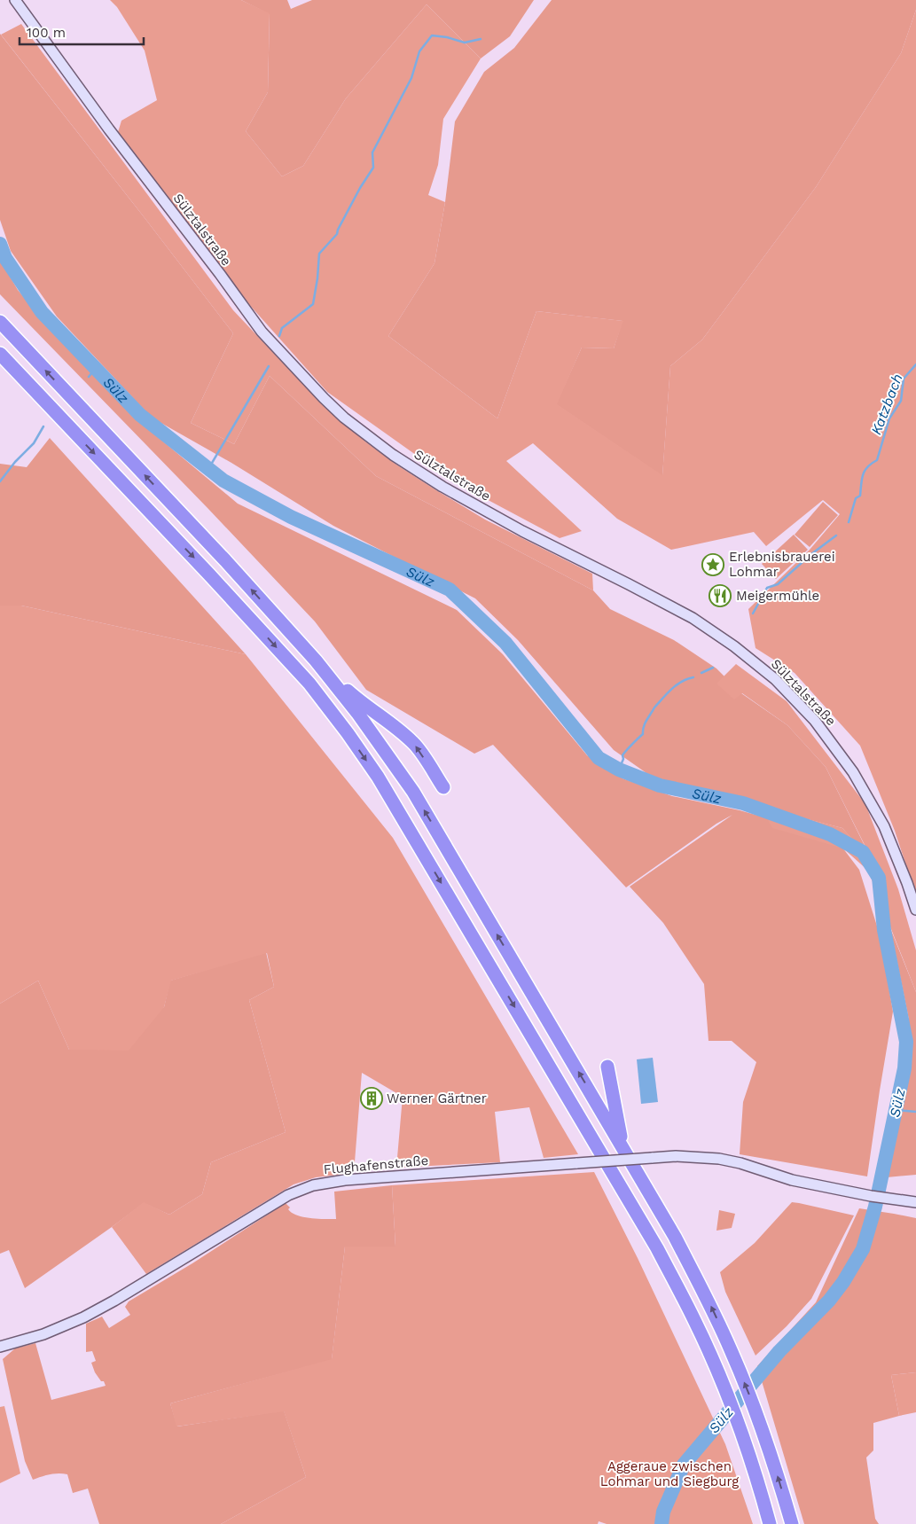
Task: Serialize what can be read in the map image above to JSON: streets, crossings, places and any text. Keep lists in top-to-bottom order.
{
  "streets": {
    "main road": ["Sülztalstraße", "Flughafenstraße"]
  },
  "water": ["Sülz", "Katzbach"],
  "parks": ["Aggeraue zwischen Lohmar und Siegburg"],
  "places": {
    "place": ["Erlebnisbrauerei Lohmar"],
    "restaurant": ["Meigermühle"],
    "building": ["Werner Gärtner"]
  },
  "scale_bar": "100 m"
}
